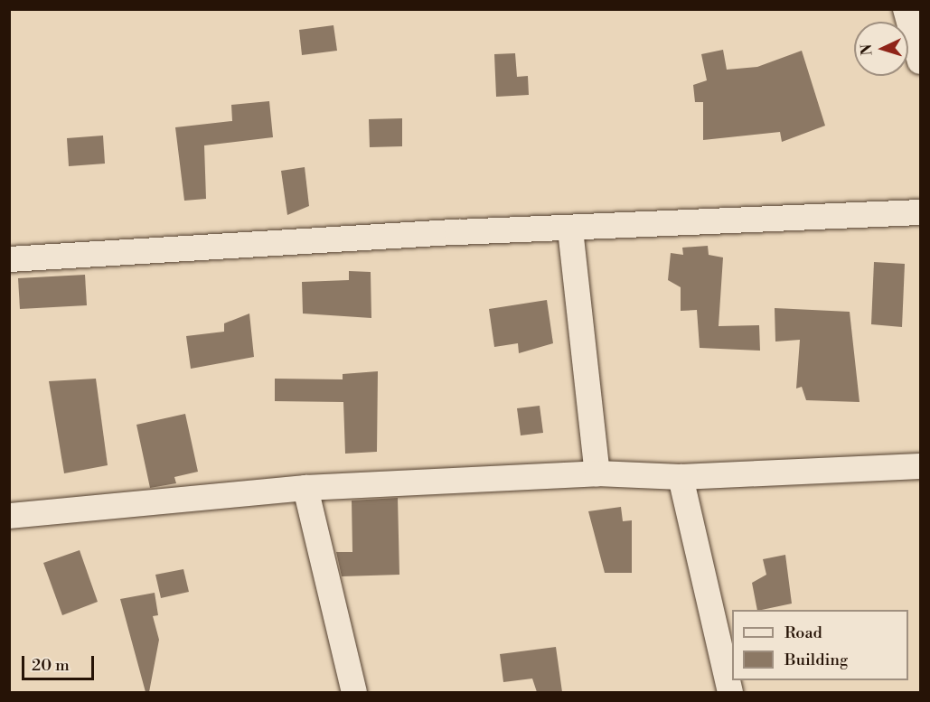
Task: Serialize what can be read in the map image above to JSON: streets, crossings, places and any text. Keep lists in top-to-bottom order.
{
  "legend": ["Road", "Building"],
  "scale_bar": "20 m",
  "north": "left"
}
